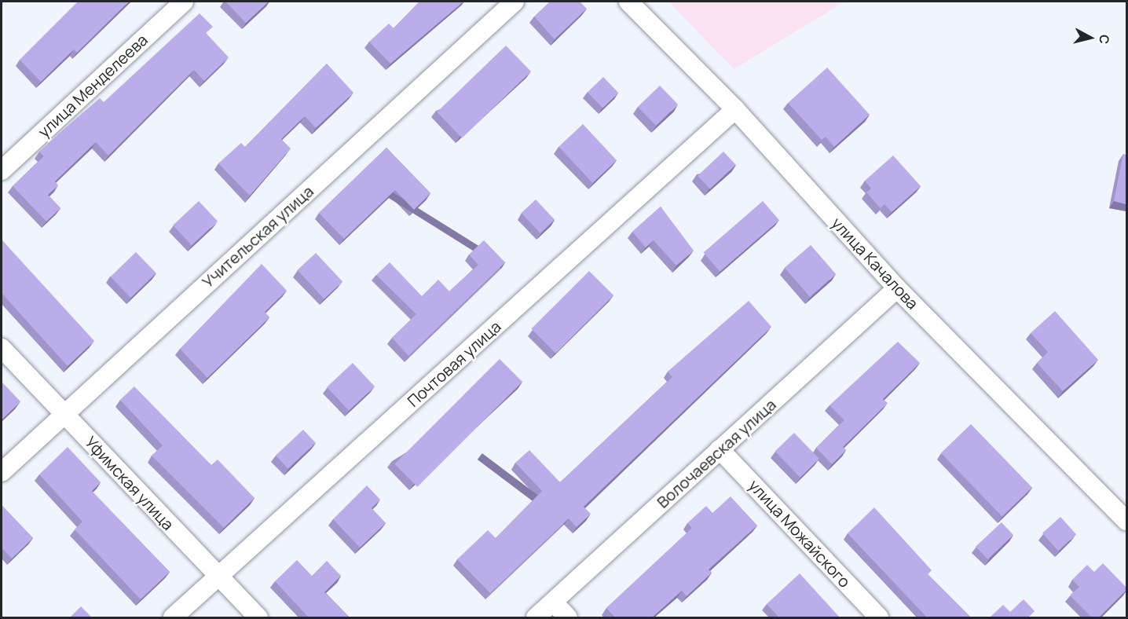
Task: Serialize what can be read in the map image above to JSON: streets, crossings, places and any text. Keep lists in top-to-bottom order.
{
  "streets": {
    "street": [
      "улица Менделеева",
      "Учительская улица",
      "улица Качалова",
      "Почтовая улица",
      "Волочаевская улица",
      "Уфимская улица",
      "улица Можайского"
    ]
  },
  "crossings": [
    ["Учительская улица", "Уфимская улица"],
    ["улица Качалова", "Почтовая улица"],
    ["улица Качалова", "Волочаевская улица"],
    ["Почтовая улица", "Уфимская улица"],
    ["Волочаевская улица", "улица Можайского"]
  ],
  "north": "right"
}
